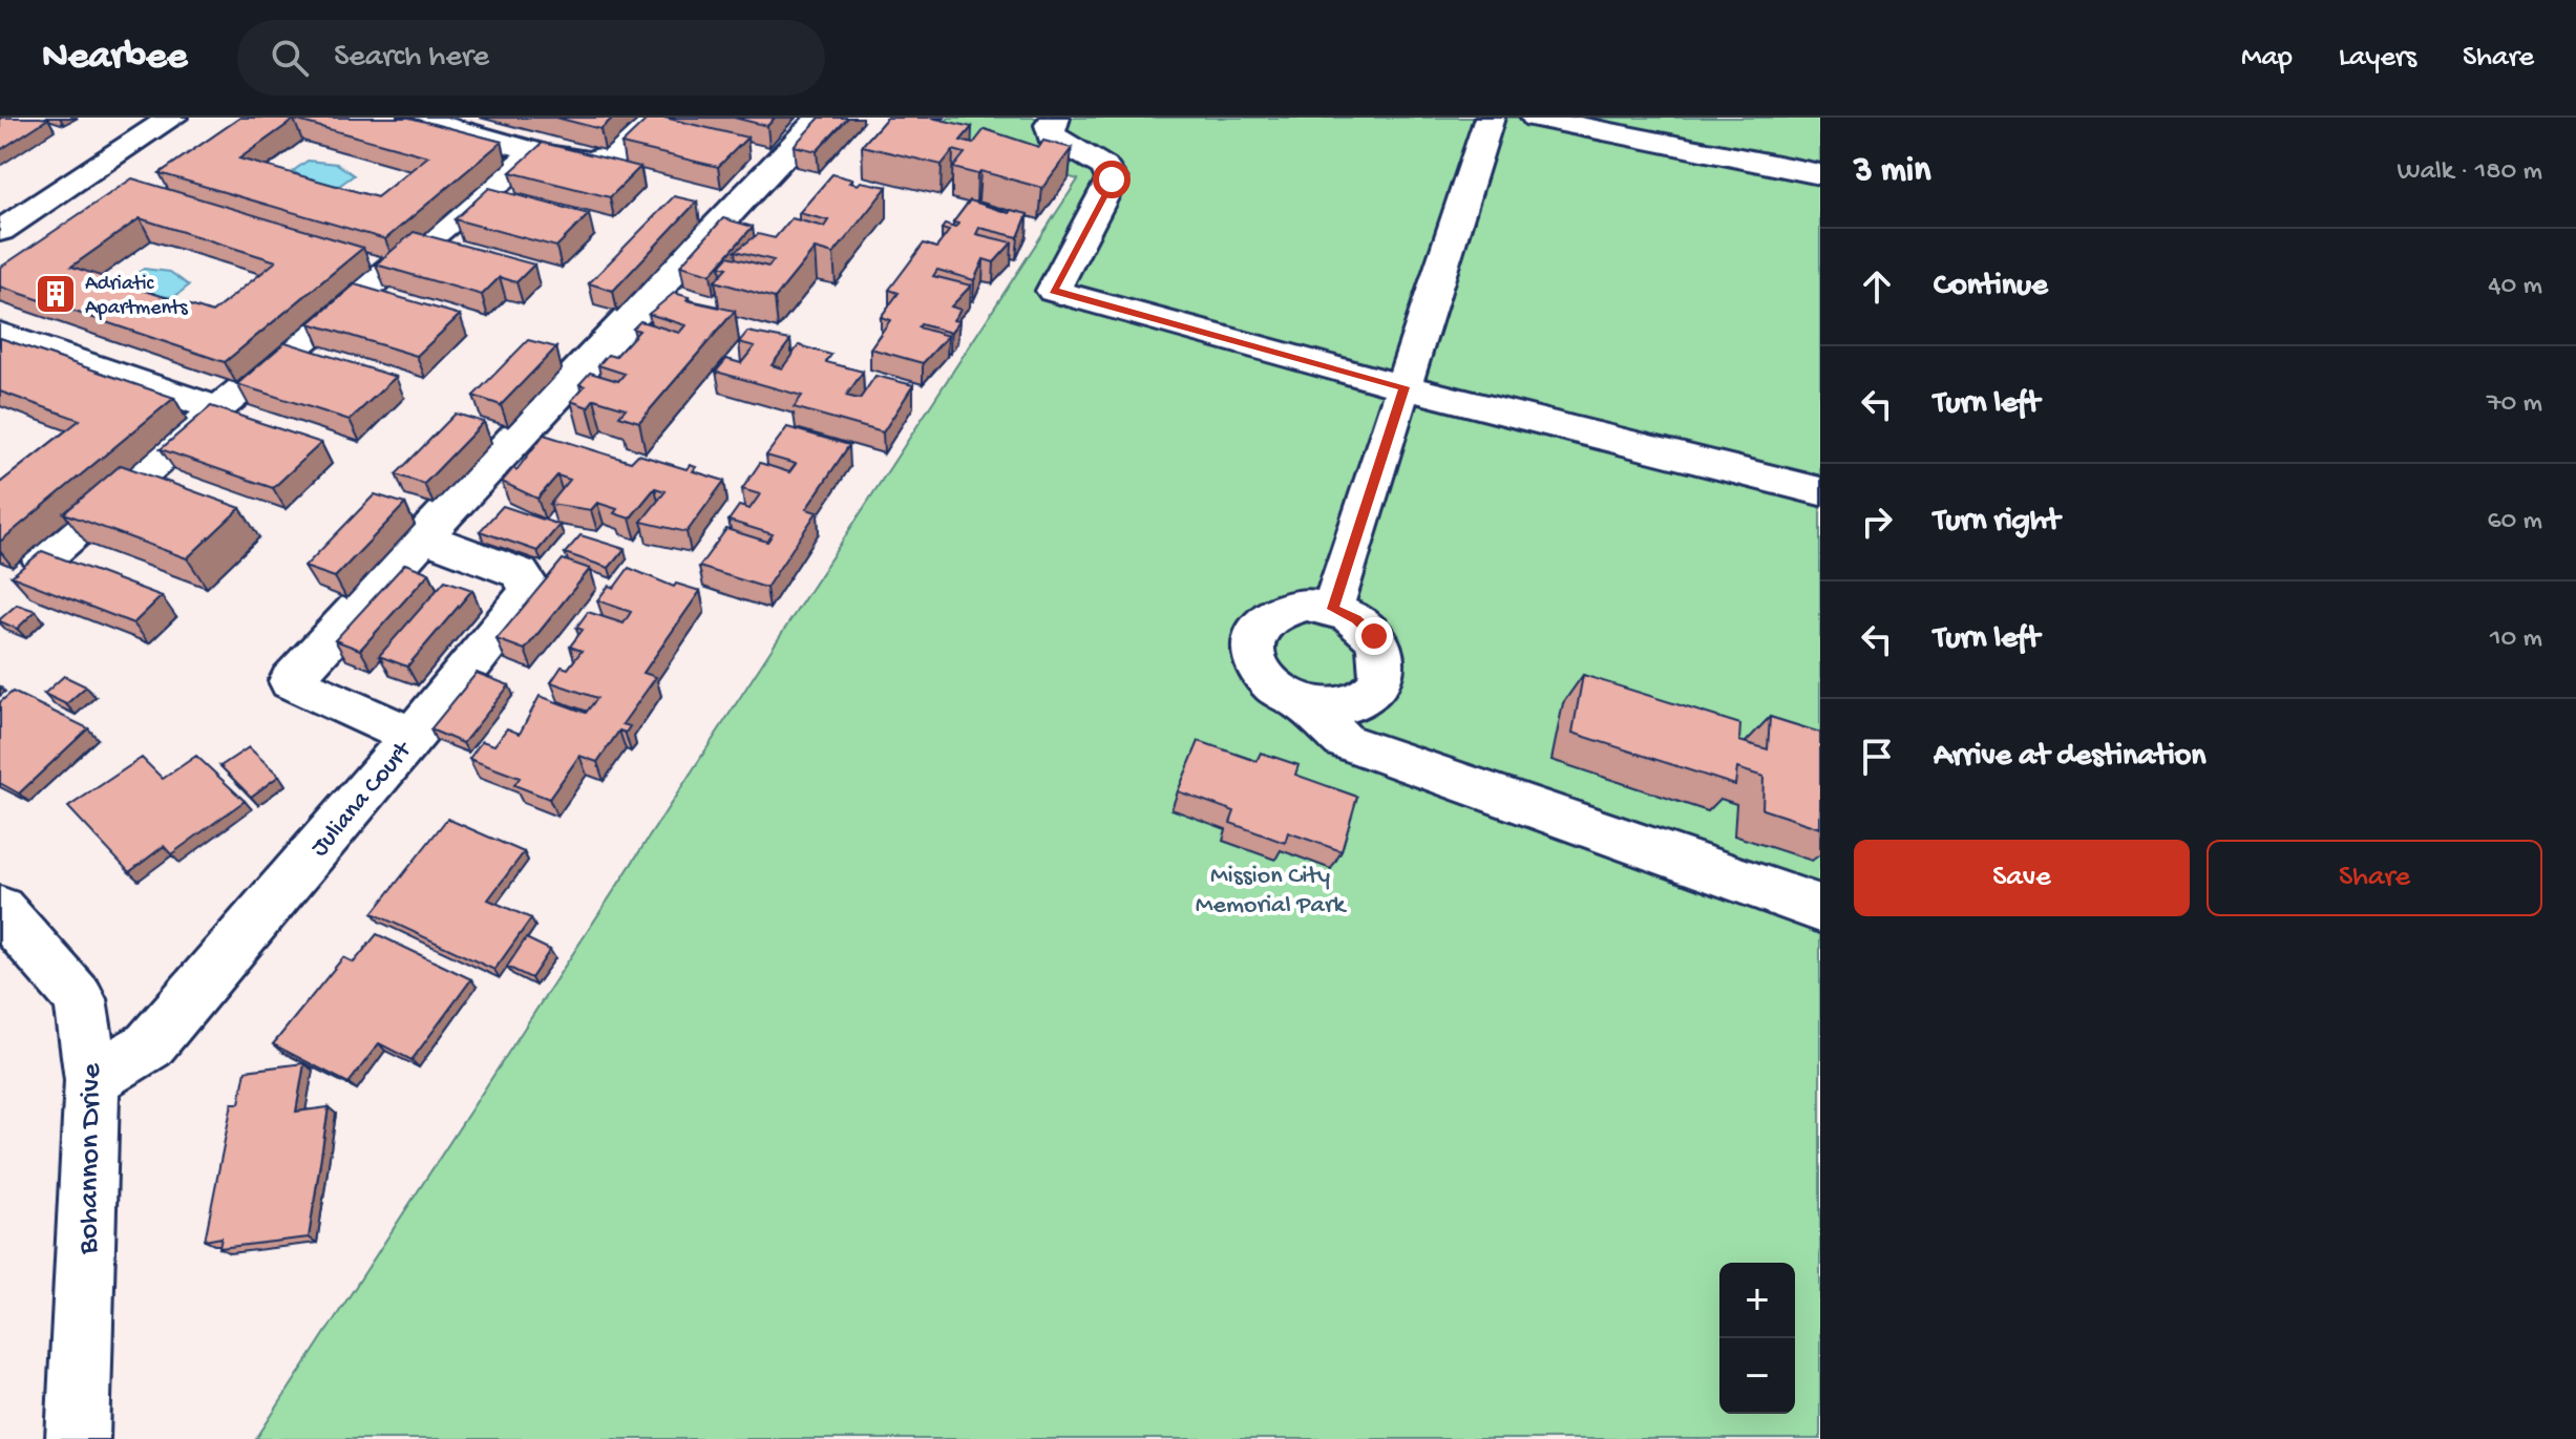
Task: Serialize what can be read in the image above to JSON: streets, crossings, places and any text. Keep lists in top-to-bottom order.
{
  "streets": {
    "street": ["Juliana Court", "Bohannon Drive"]
  },
  "crossings": [
    ["Juliana Court", "Bohannon Drive"]
  ],
  "parks": ["Mission City Memorial Park"],
  "places": {
    "building": ["Adriatic Apartments"]
  },
  "page": {
    "header": "Nearbee",
    "search": "Search here",
    "nav": ["Map", "Layers", "Share"],
    "heading": ["3 min", "Walk · 180 m"],
    "list": [
      ["Continue", "40 m"],
      ["Turn left", "70 m"],
      ["Turn right", "60 m"],
      ["Turn left", "10 m"],
      "Arrive at destination"
    ],
    "buttons": ["Save", "Share"],
    "map_buttons": ["+", "−"]
  }
}
